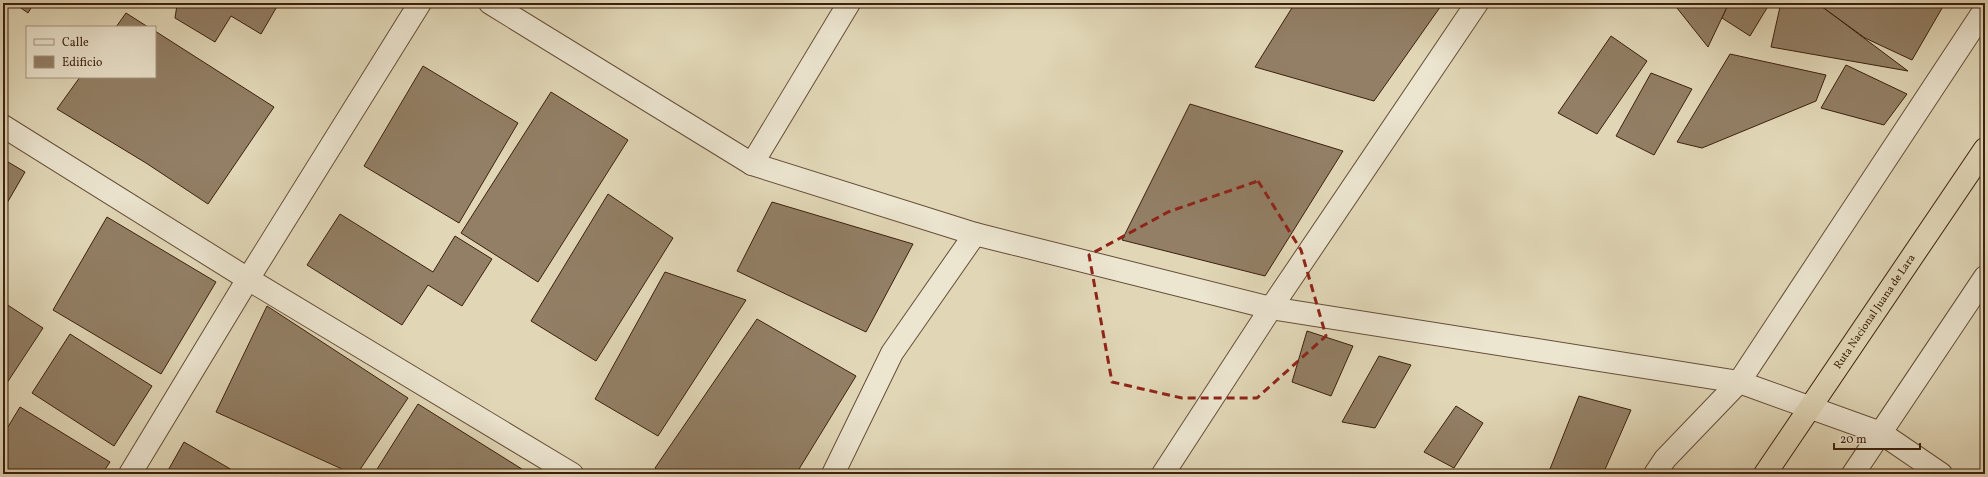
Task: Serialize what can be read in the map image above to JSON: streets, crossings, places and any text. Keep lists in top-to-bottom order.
{
  "streets": {
    "highway": ["Ruta Nacional Juana de Lara"]
  },
  "legend": ["Calle", "Edificio"],
  "scale_bar": "20 m"
}
